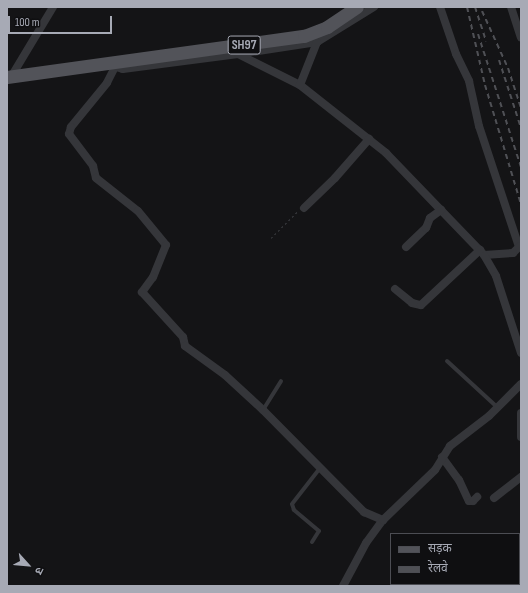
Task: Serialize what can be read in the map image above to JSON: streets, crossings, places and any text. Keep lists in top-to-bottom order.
{
  "streets": {
    "main road": ["SH97"]
  },
  "legend": ["सड़क", "रेलवे"],
  "scale_bar": "100 m",
  "north": "bottom right"
}
